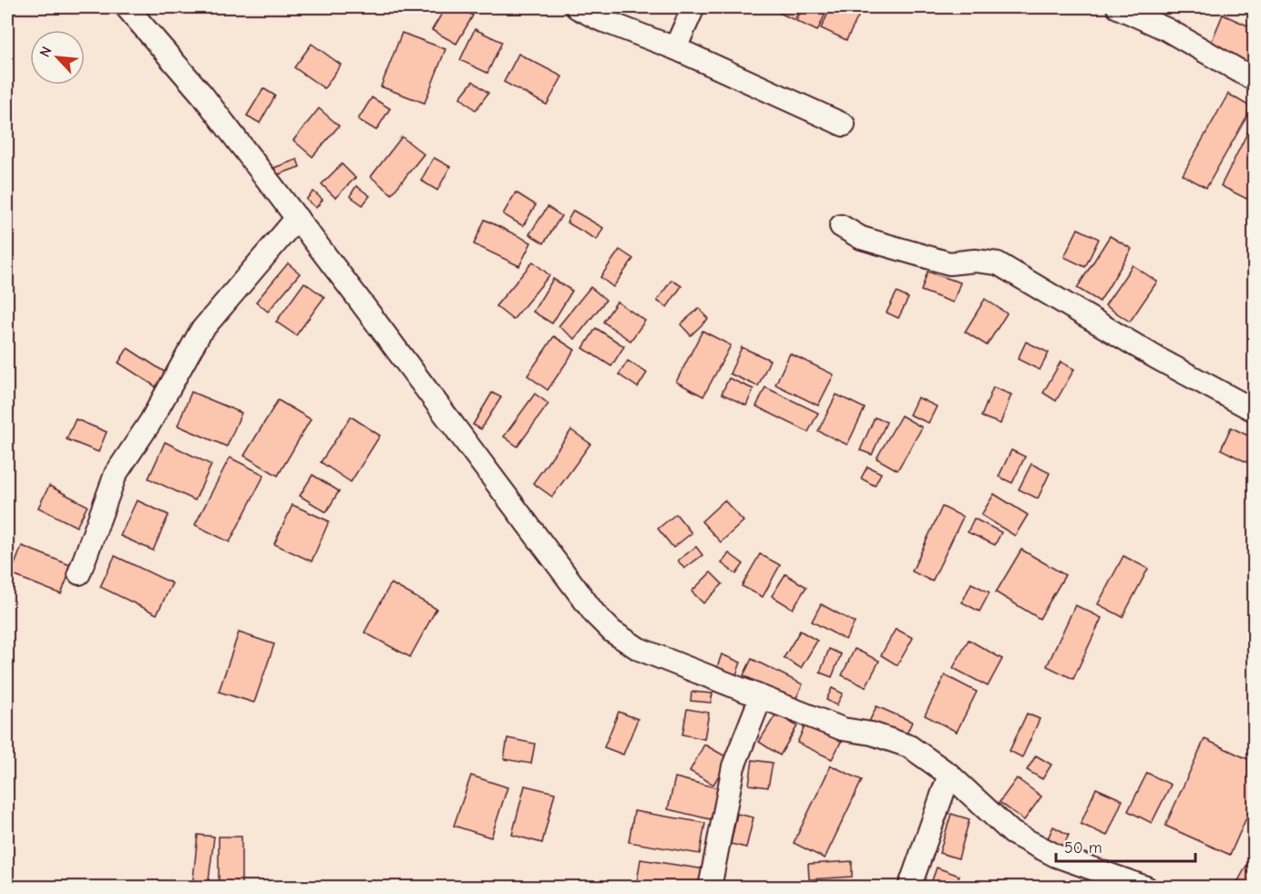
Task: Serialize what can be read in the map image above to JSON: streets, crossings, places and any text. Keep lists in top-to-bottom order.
{
  "scale_bar": "50 m",
  "north": "top left"
}
